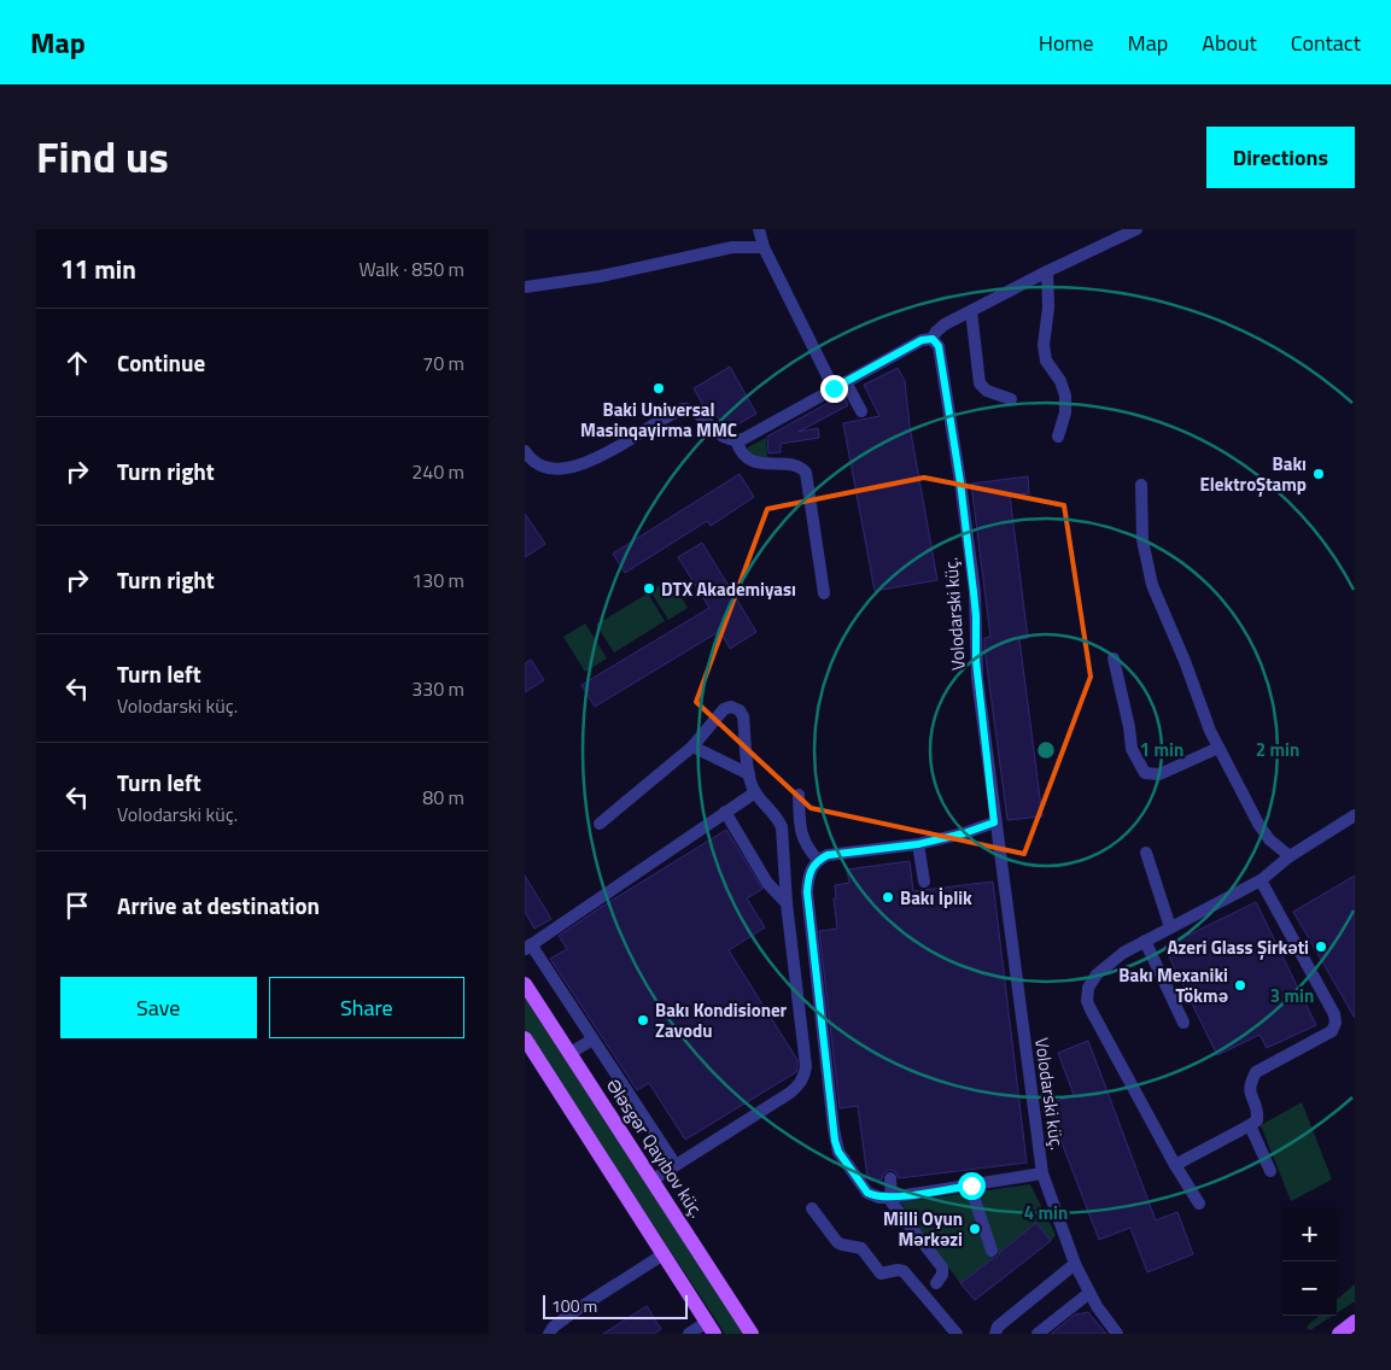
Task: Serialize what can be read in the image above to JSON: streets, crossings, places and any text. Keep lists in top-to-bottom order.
{
  "streets": {
    "main road": ["Ələsgər Qayıbov küç."],
    "street": ["Volodarski küç."]
  },
  "places": [
    "Baki Universal Masinqayirma MMC",
    "Bakı ElektroŞtamp",
    "DTX Akademiyası",
    "Bakı İplik",
    "Azeri Glass Şirkəti",
    "Bakı Mexaniki Tökmə",
    "Bakı Kondisioner Zavodu",
    "Milli Oyun Mərkəzi"
  ],
  "scale_bar": "100 m",
  "page": {
    "header": "Map",
    "nav": [
      "Home",
      "Map",
      "About",
      "Contact"
    ],
    "title": "Find us",
    "buttons": [
      "Directions",
      ["Save", "Share"]
    ],
    "heading": ["11 min", "Walk · 850 m"],
    "list": [
      ["Continue", "70 m"],
      ["Turn right", "240 m"],
      ["Turn right", "130 m"],
      ["Turn left", "Volodarski küç.", "330 m"],
      ["Turn left", "Volodarski küç.", "80 m"],
      "Arrive at destination"
    ],
    "map_buttons": ["+", "−"],
    "scale": "100 m"
  },
  "rings": [
    "1 min",
    "2 min",
    "3 min",
    "4 min"
  ]
}
